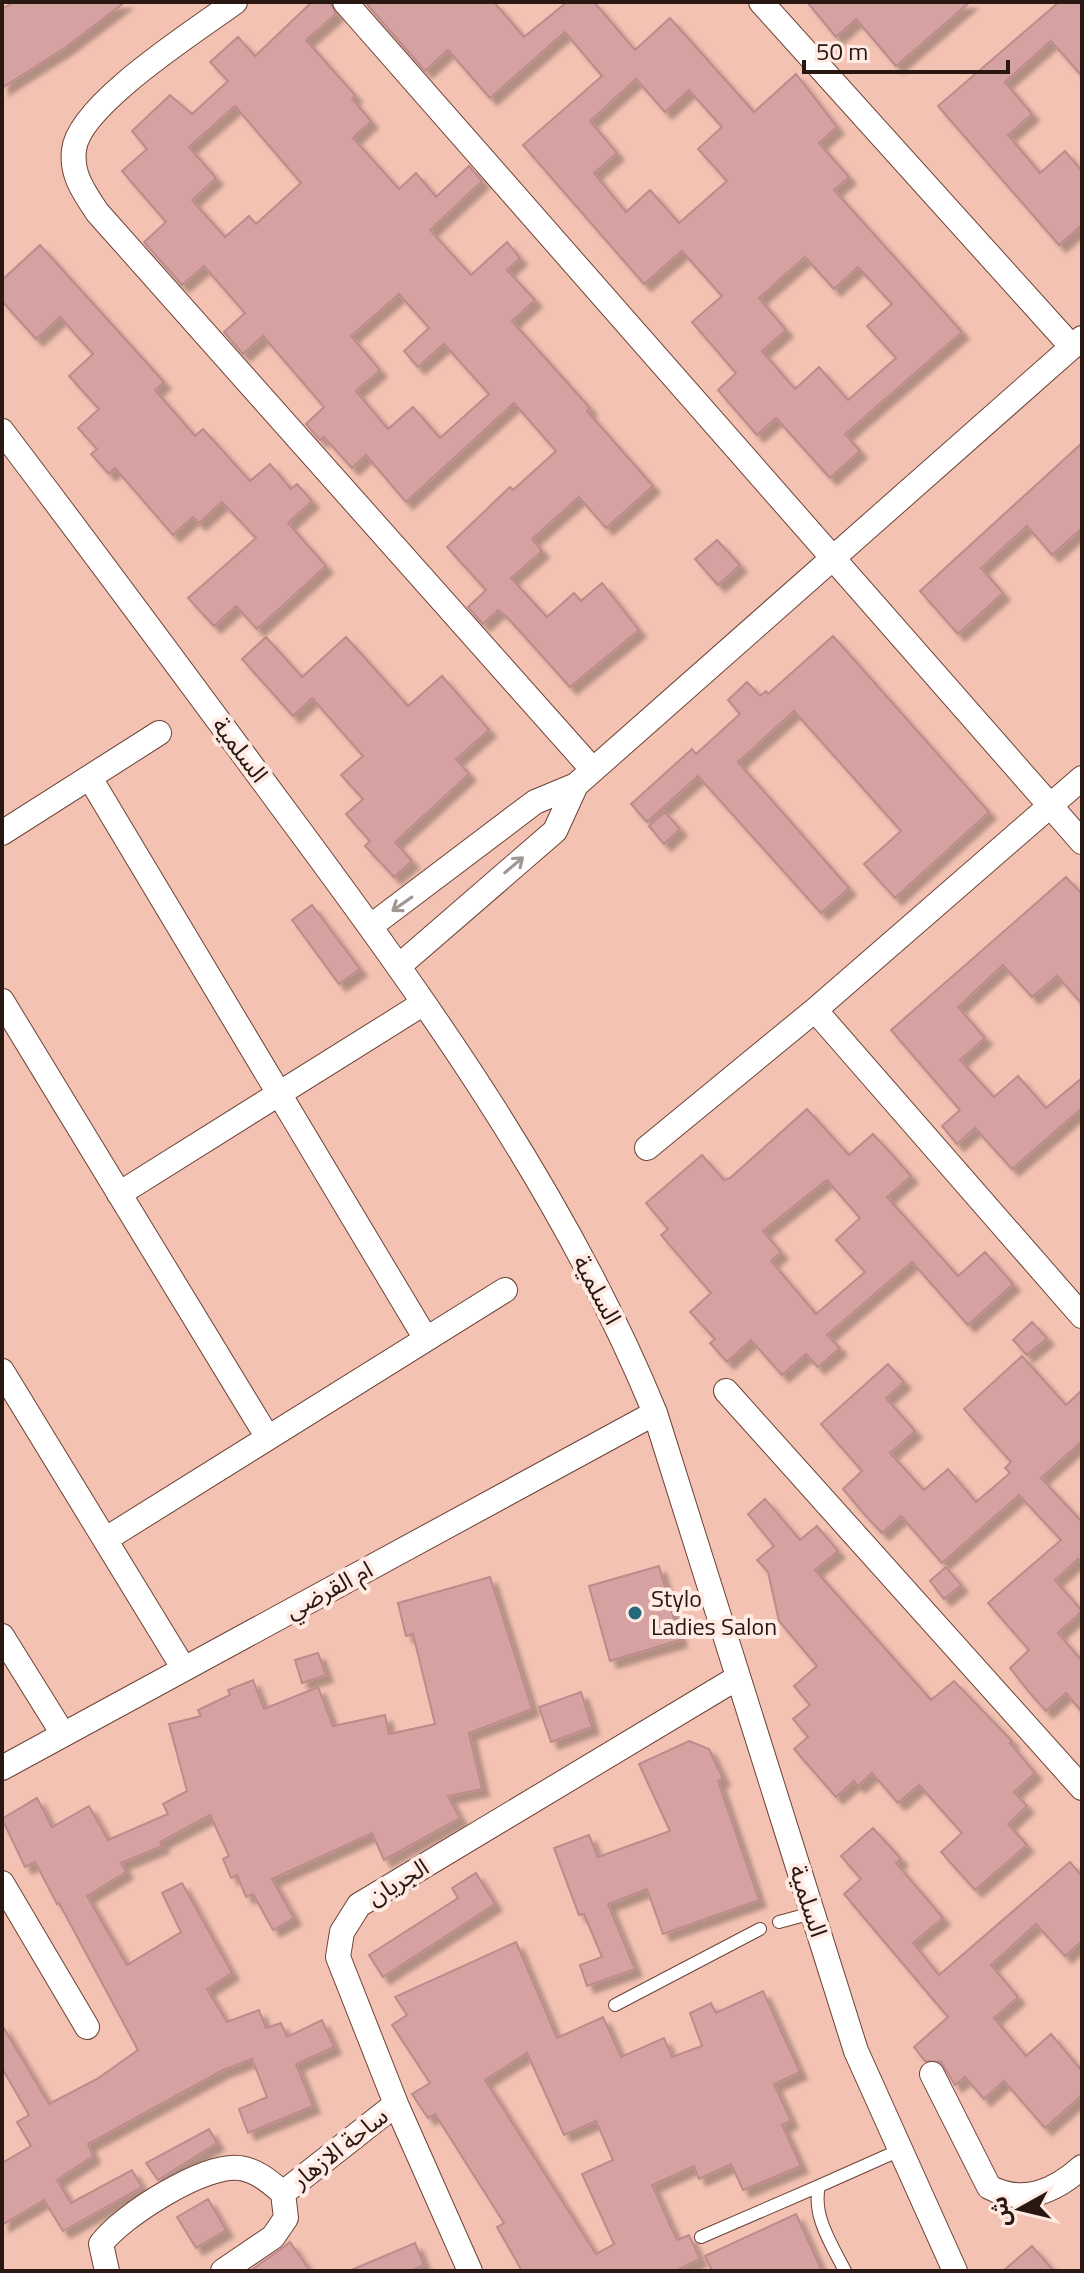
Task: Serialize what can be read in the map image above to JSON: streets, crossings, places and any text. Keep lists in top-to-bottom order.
{
  "streets": {
    "street": [
      "السلمية",
      "ام القرضي",
      "الجريان",
      "ساحة الازهار"
    ]
  },
  "crossings": [
    ["السلمية", "ام القرضي"],
    ["السلمية", "الجريان"],
    ["الجريان", "ساحة الازهار"]
  ],
  "places": ["Stylo Ladies Salon"],
  "scale_bar": "50 m",
  "north": "left"
}
